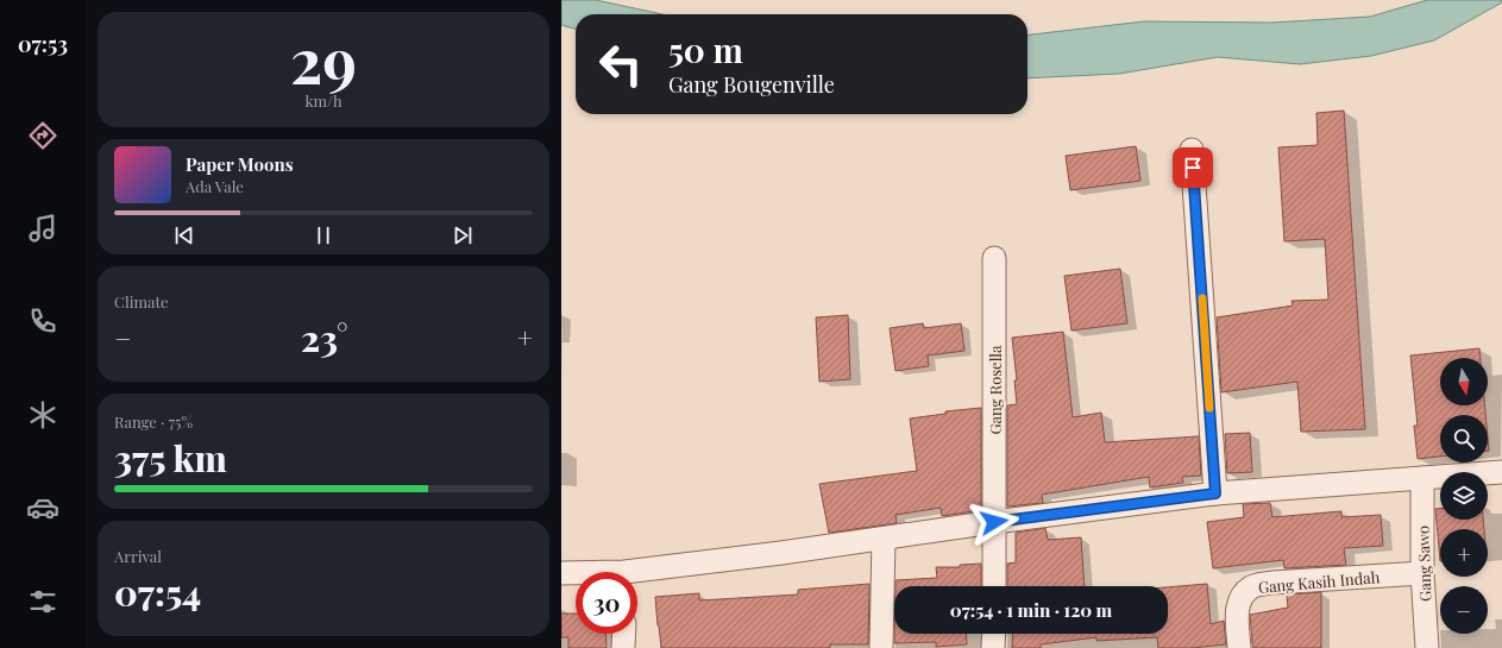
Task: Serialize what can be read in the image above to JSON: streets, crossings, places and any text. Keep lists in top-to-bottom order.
{
  "streets": {
    "street": ["Gang Rosella", "Gang Sawo", "Gang Kasih Indah"]
  },
  "crossings": [
    ["Gang Sawo", "Gang Kasih Indah"]
  ],
  "north": "bottom",
  "page": {
    "tabs": "07:53",
    "tile": [
      ["29", "km/h"],
      "Climate",
      ["Range · 75%", "375 km"],
      ["Arrival", "07:54"]
    ],
    "turn": ["50 m", "Gang Bougenville"],
    "song": ["Paper Moons", "Ada Vale"],
    "heat": ["−", "23°", "+"],
    "map_buttons": ["+", "−"],
    "limit": "30",
    "trip": "07:54 · 1 min · 120 m"
  }
}
